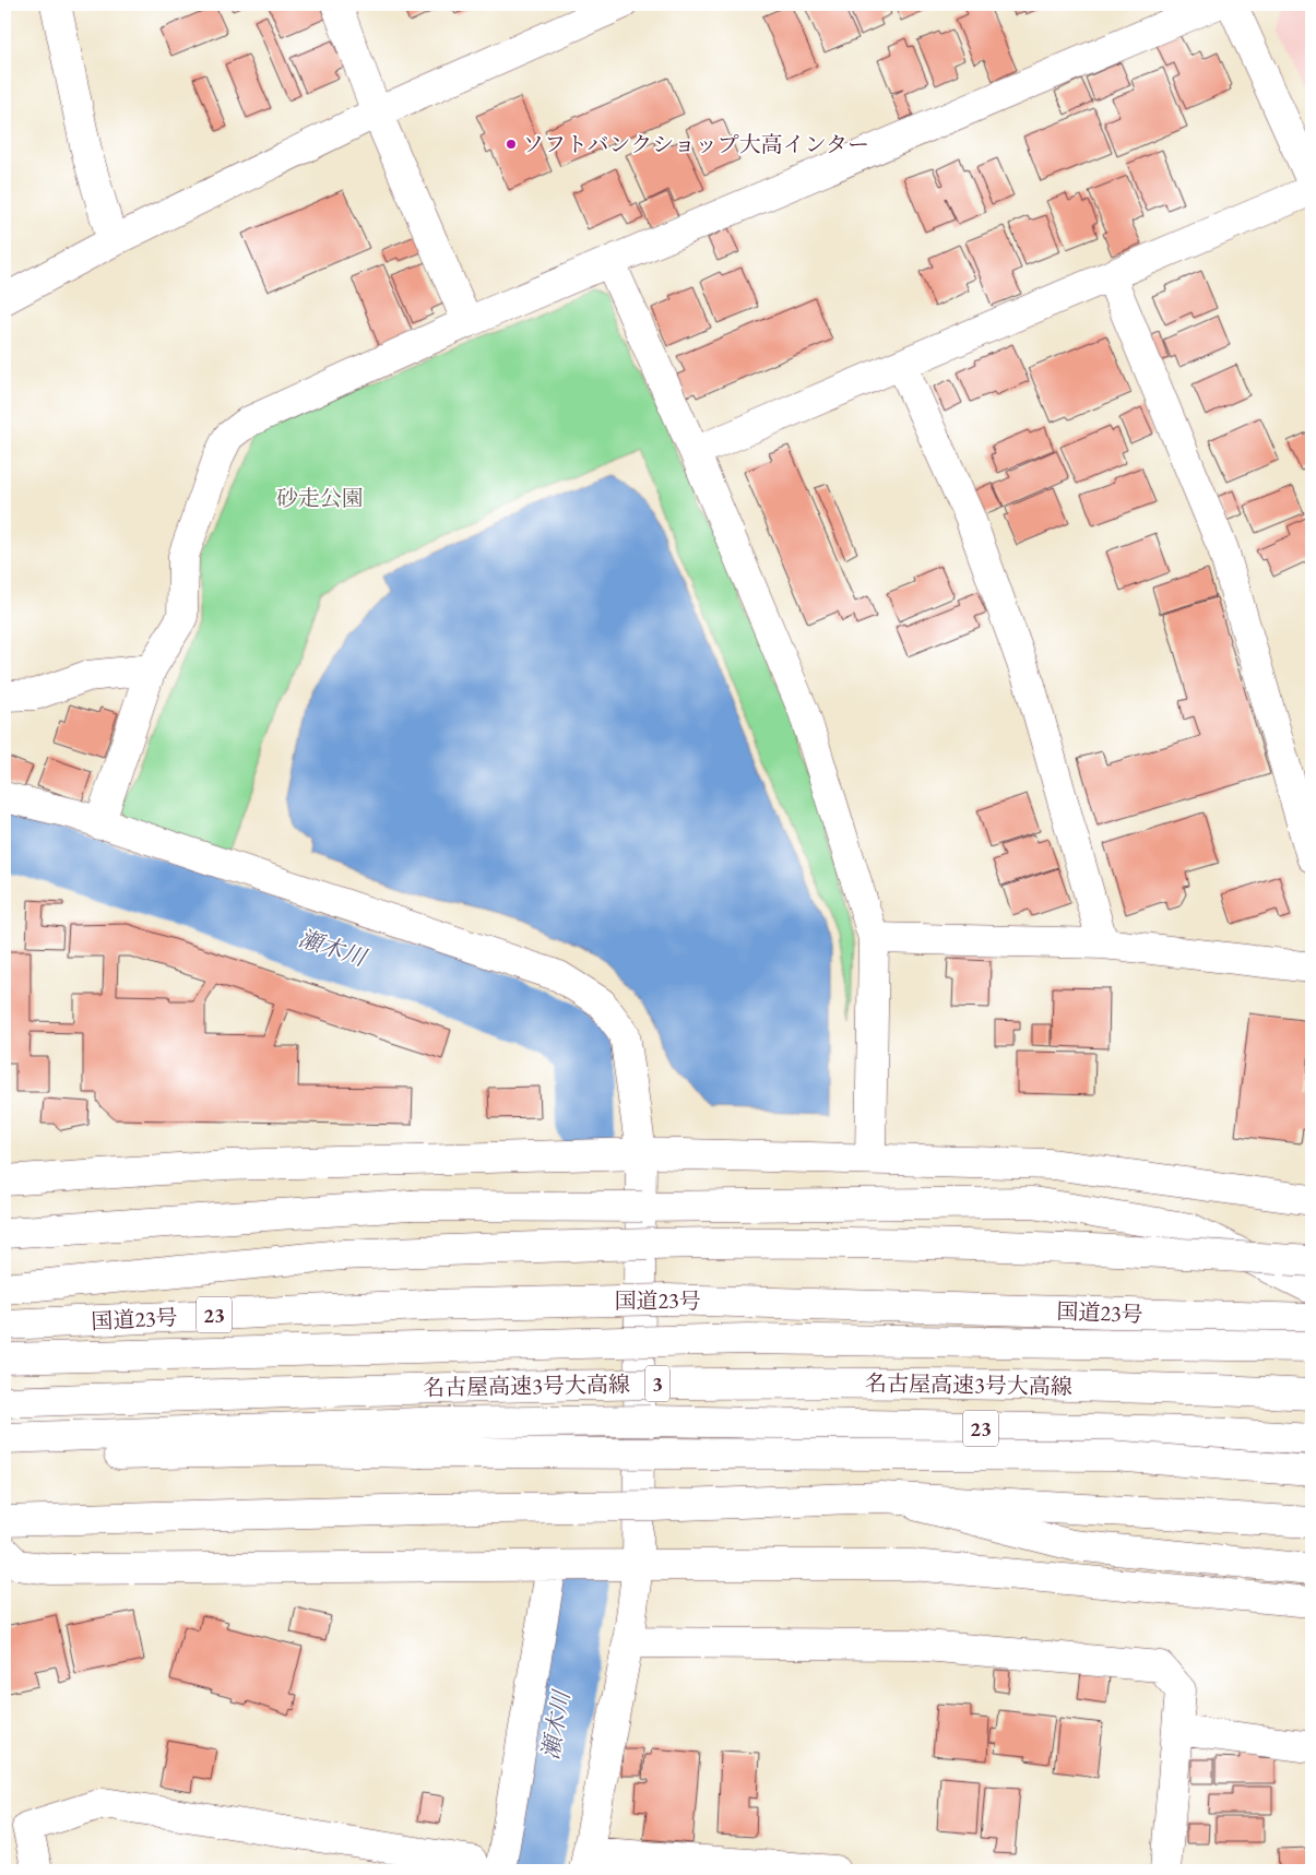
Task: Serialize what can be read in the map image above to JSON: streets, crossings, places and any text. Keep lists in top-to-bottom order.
{
  "streets": {
    "main road": [
      "国道23号",
      "23",
      "3",
      "名古屋高速3号大高線"
    ]
  },
  "water": ["瀬木川"],
  "parks": ["砂走公園"],
  "places": ["ソフトバンクショップ大高インター"]
}
